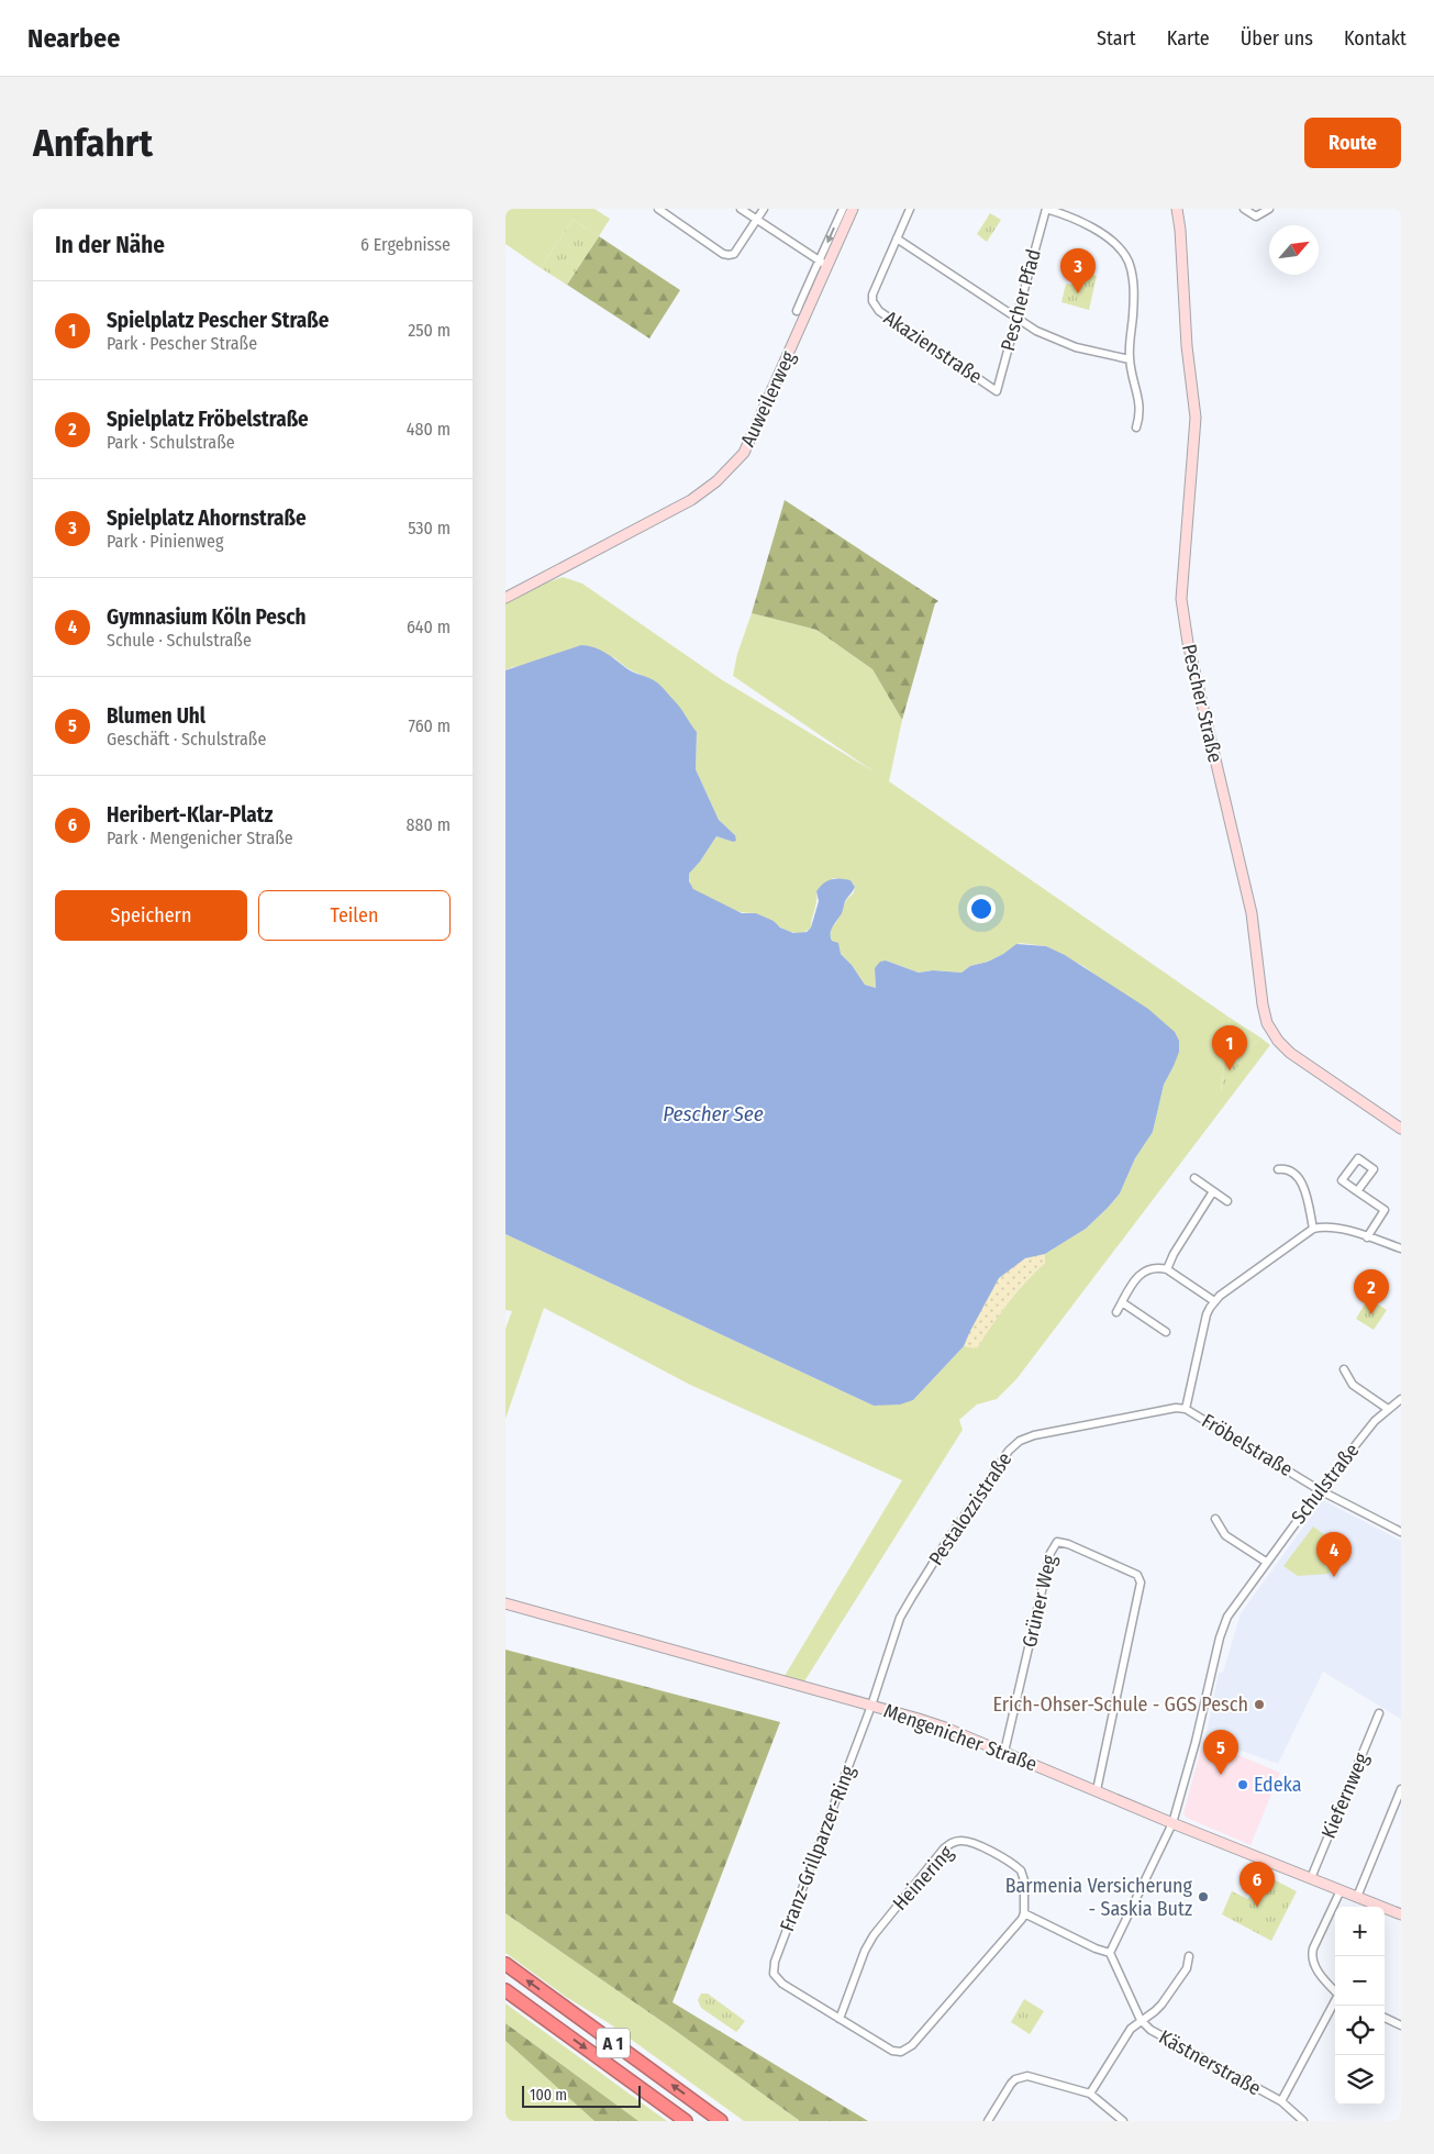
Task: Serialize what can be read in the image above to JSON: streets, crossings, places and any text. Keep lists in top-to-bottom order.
{
  "streets": {
    "highway": ["A 1"],
    "street": [
      "Pescher Pfad",
      "Akazienstraße",
      "Auweilerweg",
      "Pescher Straße",
      "Fröbelstraße",
      "Schulstraße",
      "Pestalozzistraße",
      "Grüner Weg",
      "Mengenicher Straße",
      "Kiefernweg",
      "Franz-Grillparzer-Ring",
      "Heinering",
      "Kästnerstraße"
    ]
  },
  "crossings": [
    ["Pescher Pfad", "Akazienstraße"],
    ["Fröbelstraße", "Schulstraße"],
    ["Fröbelstraße", "Pestalozzistraße"],
    ["Schulstraße", "Mengenicher Straße"],
    ["Pestalozzistraße", "Mengenicher Straße"],
    ["Pestalozzistraße", "Franz-Grillparzer-Ring"],
    ["Grüner Weg", "Mengenicher Straße"],
    ["Mengenicher Straße", "Kiefernweg"],
    ["Mengenicher Straße", "Franz-Grillparzer-Ring"],
    ["Franz-Grillparzer-Ring", "Heinering"]
  ],
  "water": ["Pescher See"],
  "places": ["Erich-Ohser-Schule - GGS Pesch", "Edeka", "Barmenia Versicherung - Saskia Butz"],
  "scale_bar": "100 m",
  "north": "top right",
  "page": {
    "header": "Nearbee",
    "nav": [
      "Start",
      "Karte",
      "Über uns",
      "Kontakt"
    ],
    "buttons": [
      "Route",
      ["Speichern", "Teilen"]
    ],
    "title": "Anfahrt",
    "heading": ["In der Nähe", "6 Ergebnisse"],
    "pins": [
      "3",
      "1",
      "2",
      "4",
      "5",
      "6"
    ],
    "list": [
      {
        "mark": "1",
        "name": "Spielplatz Pescher Straße",
        "note": "Park · Pescher Straße",
        "value": "250 m"
      },
      {
        "mark": "2",
        "name": "Spielplatz Fröbelstraße",
        "note": "Park · Schulstraße",
        "value": "480 m"
      },
      {
        "mark": "3",
        "name": "Spielplatz Ahornstraße",
        "note": "Park · Pinienweg",
        "value": "530 m"
      },
      {
        "mark": "4",
        "name": "Gymnasium Köln Pesch",
        "note": "Schule · Schulstraße",
        "value": "640 m"
      },
      {
        "mark": "5",
        "name": "Blumen Uhl",
        "note": "Geschäft · Schulstraße",
        "value": "760 m"
      },
      {
        "mark": "6",
        "name": "Heribert-Klar-Platz",
        "note": "Park · Mengenicher Straße",
        "value": "880 m"
      }
    ],
    "map_buttons": ["+", "−"],
    "scale": "100 m"
  }
}
